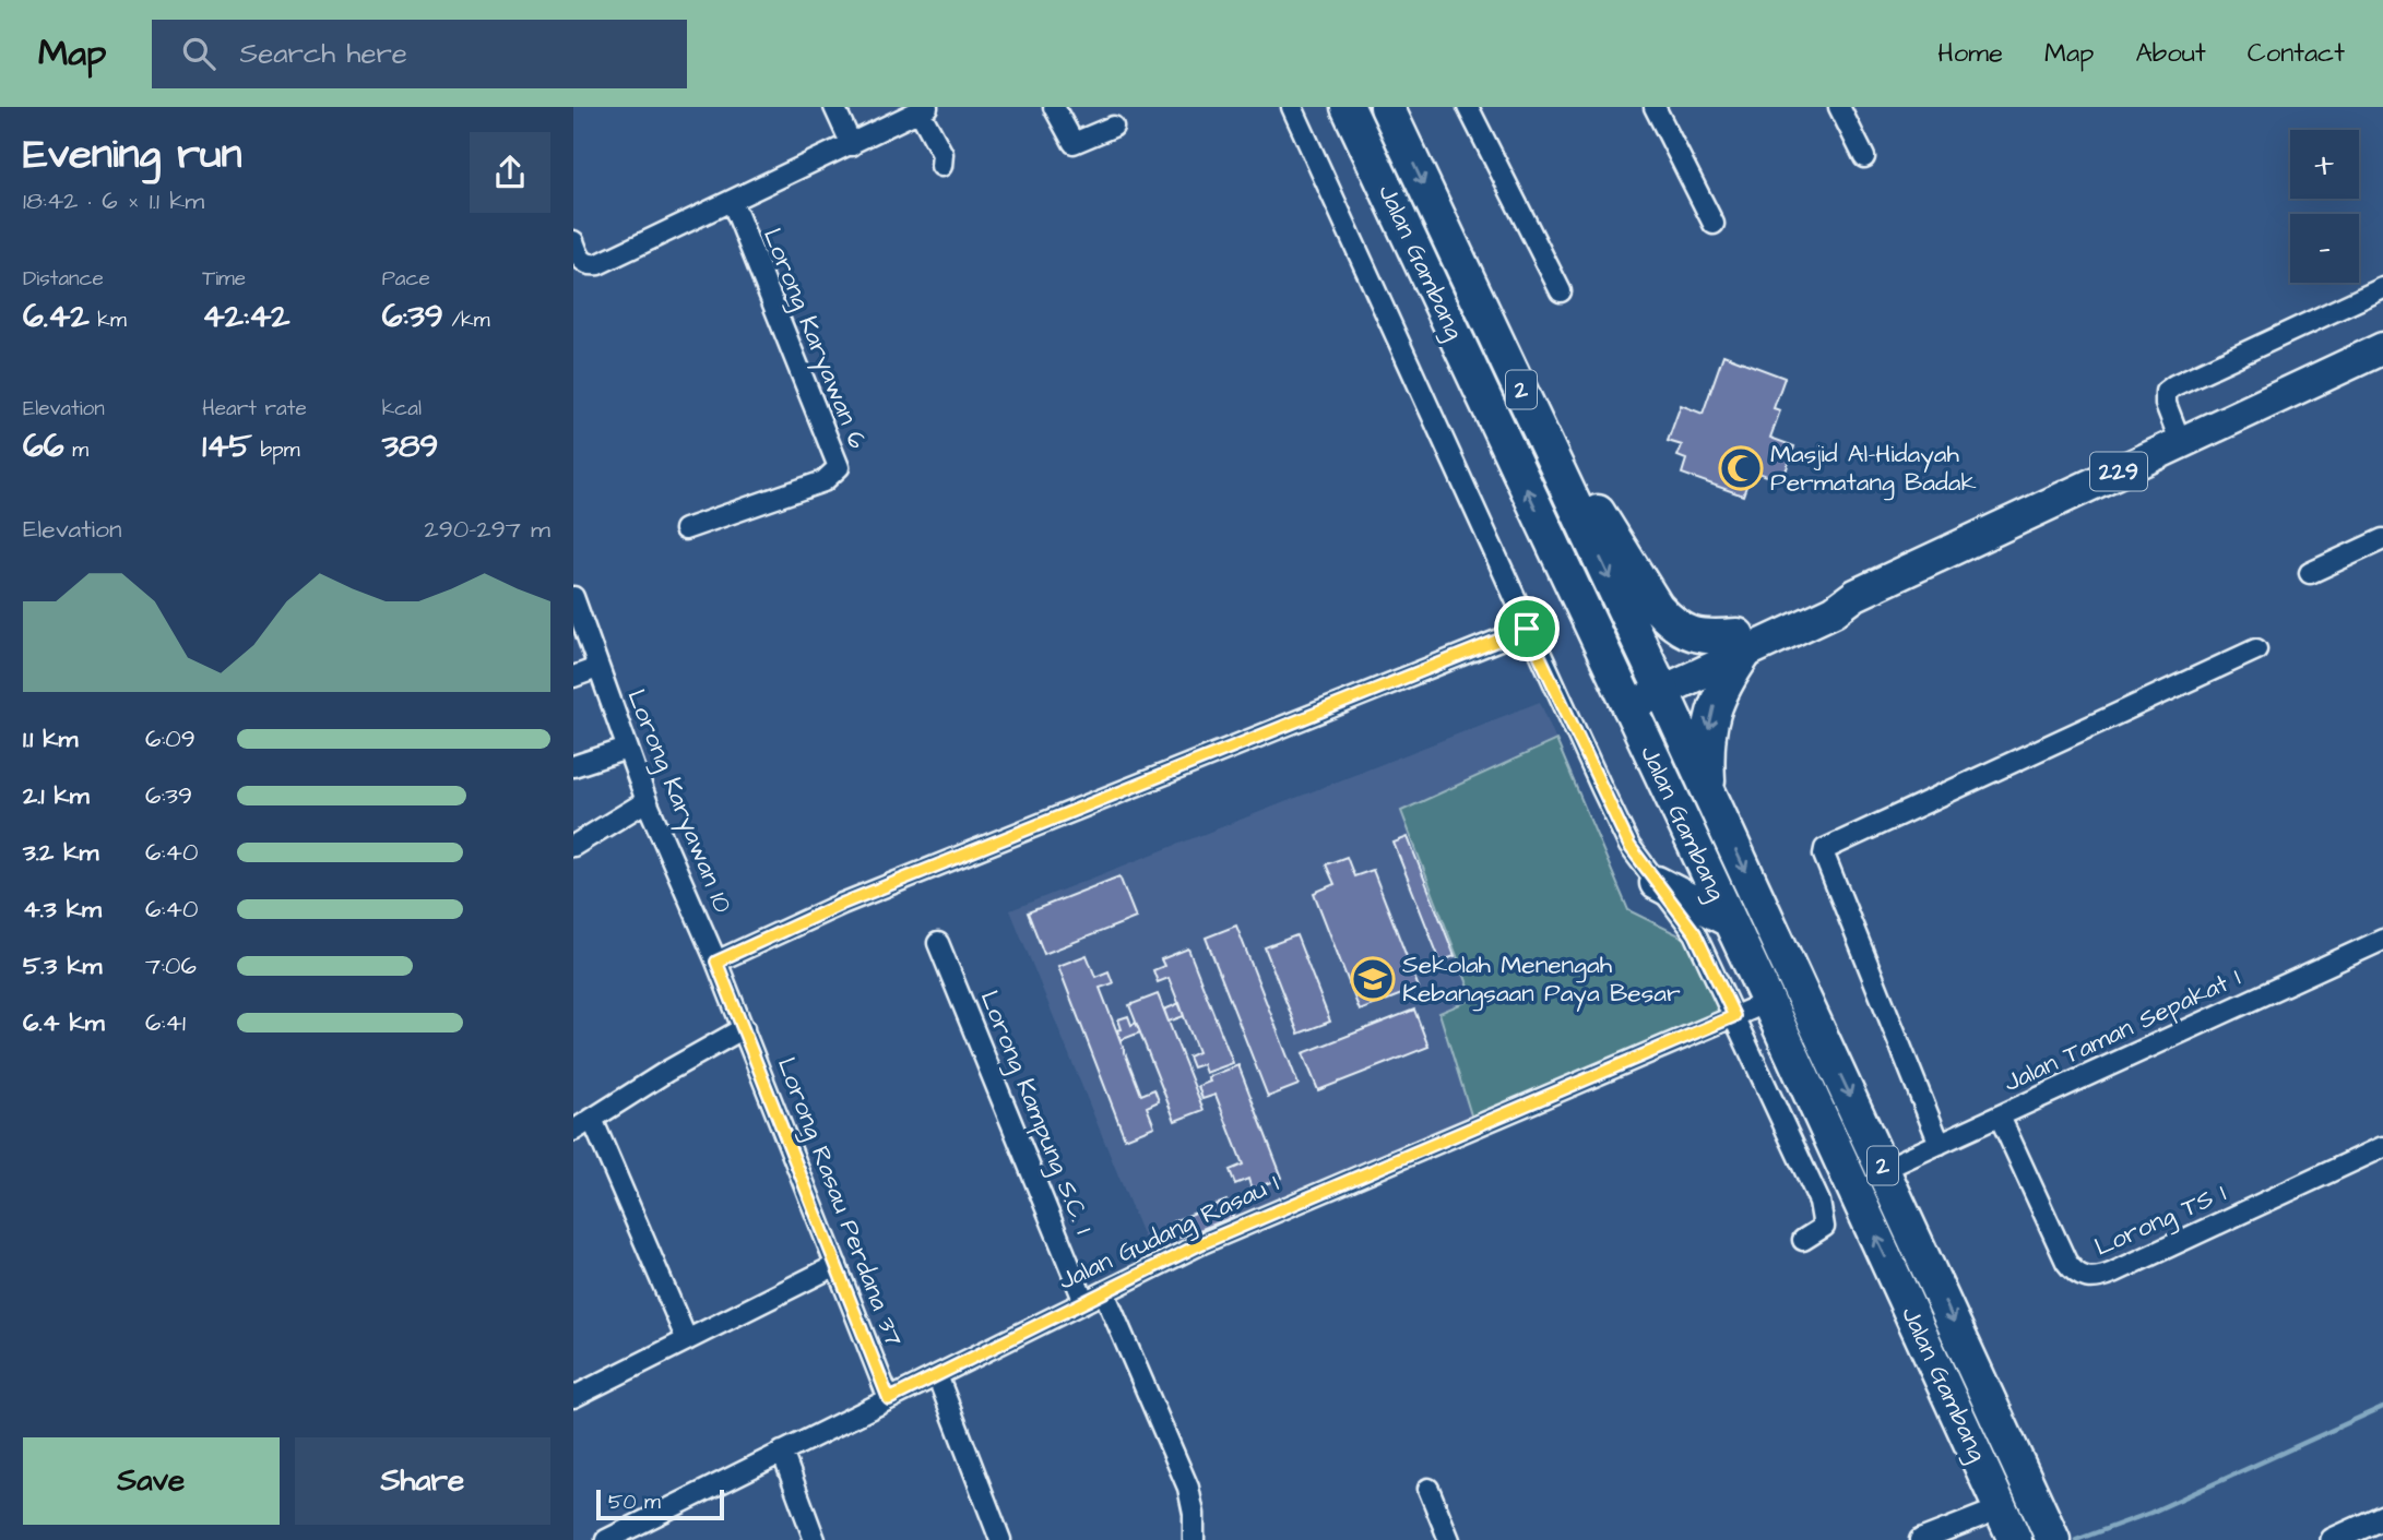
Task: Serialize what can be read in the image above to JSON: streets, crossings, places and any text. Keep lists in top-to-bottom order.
{
  "streets": {
    "highway": ["Jalan Gambang", "2"],
    "main road": ["229"],
    "street": [
      "Lorong Karyawan 6",
      "Lorong Karyawan 10",
      "Jalan Taman Sepakat 1",
      "Lorong Kampung S.C. 1",
      "Lorong Rasau Perdana 37",
      "Lorong TS 1",
      "Jalan Gudang Rasau 1"
    ]
  },
  "crossings": [
    ["Jalan Gambang", "229"],
    ["Jalan Gambang", "Jalan Taman Sepakat 1"],
    ["Jalan Gambang", "Jalan Gudang Rasau 1"],
    ["Lorong Karyawan 10", "Lorong Rasau Perdana 37"],
    ["Jalan Taman Sepakat 1", "Lorong TS 1"],
    ["Lorong Kampung S.C. 1", "Jalan Gudang Rasau 1"],
    ["Lorong Rasau Perdana 37", "Jalan Gudang Rasau 1"]
  ],
  "places": {
    "mosque": ["Masjid Al-Hidayah Permatang Badak"],
    "school or university": ["Sekolah Menengah Kebangsaan Paya Besar"]
  },
  "scale_bar": "50 m",
  "page": {
    "header": "Map",
    "search": "Search here",
    "nav": [
      "Home",
      "Map",
      "About",
      "Contact"
    ],
    "heading": ["Evening run", "18:42 · 6 × 1.1 km"],
    "map_buttons": ["+", "−"],
    "stats": [
      ["Distance", "6.42 km"],
      ["Time", "42:42"],
      ["Pace", "6:39 /km"],
      ["Elevation", "66 m"],
      ["Heart rate", "145 bpm"],
      ["kcal", "389"]
    ],
    "chart": ["Elevation", "290–297 m"],
    "list": [
      {
        "name": "1.1 km",
        "note": "6:09"
      },
      {
        "name": "2.1 km",
        "note": "6:39"
      },
      {
        "name": "3.2 km",
        "note": "6:40"
      },
      {
        "name": "4.3 km",
        "note": "6:40"
      },
      {
        "name": "5.3 km",
        "note": "7:06"
      },
      {
        "name": "6.4 km",
        "note": "6:41"
      }
    ],
    "buttons": ["Save", "Share"],
    "scale": "50 m"
  }
}
